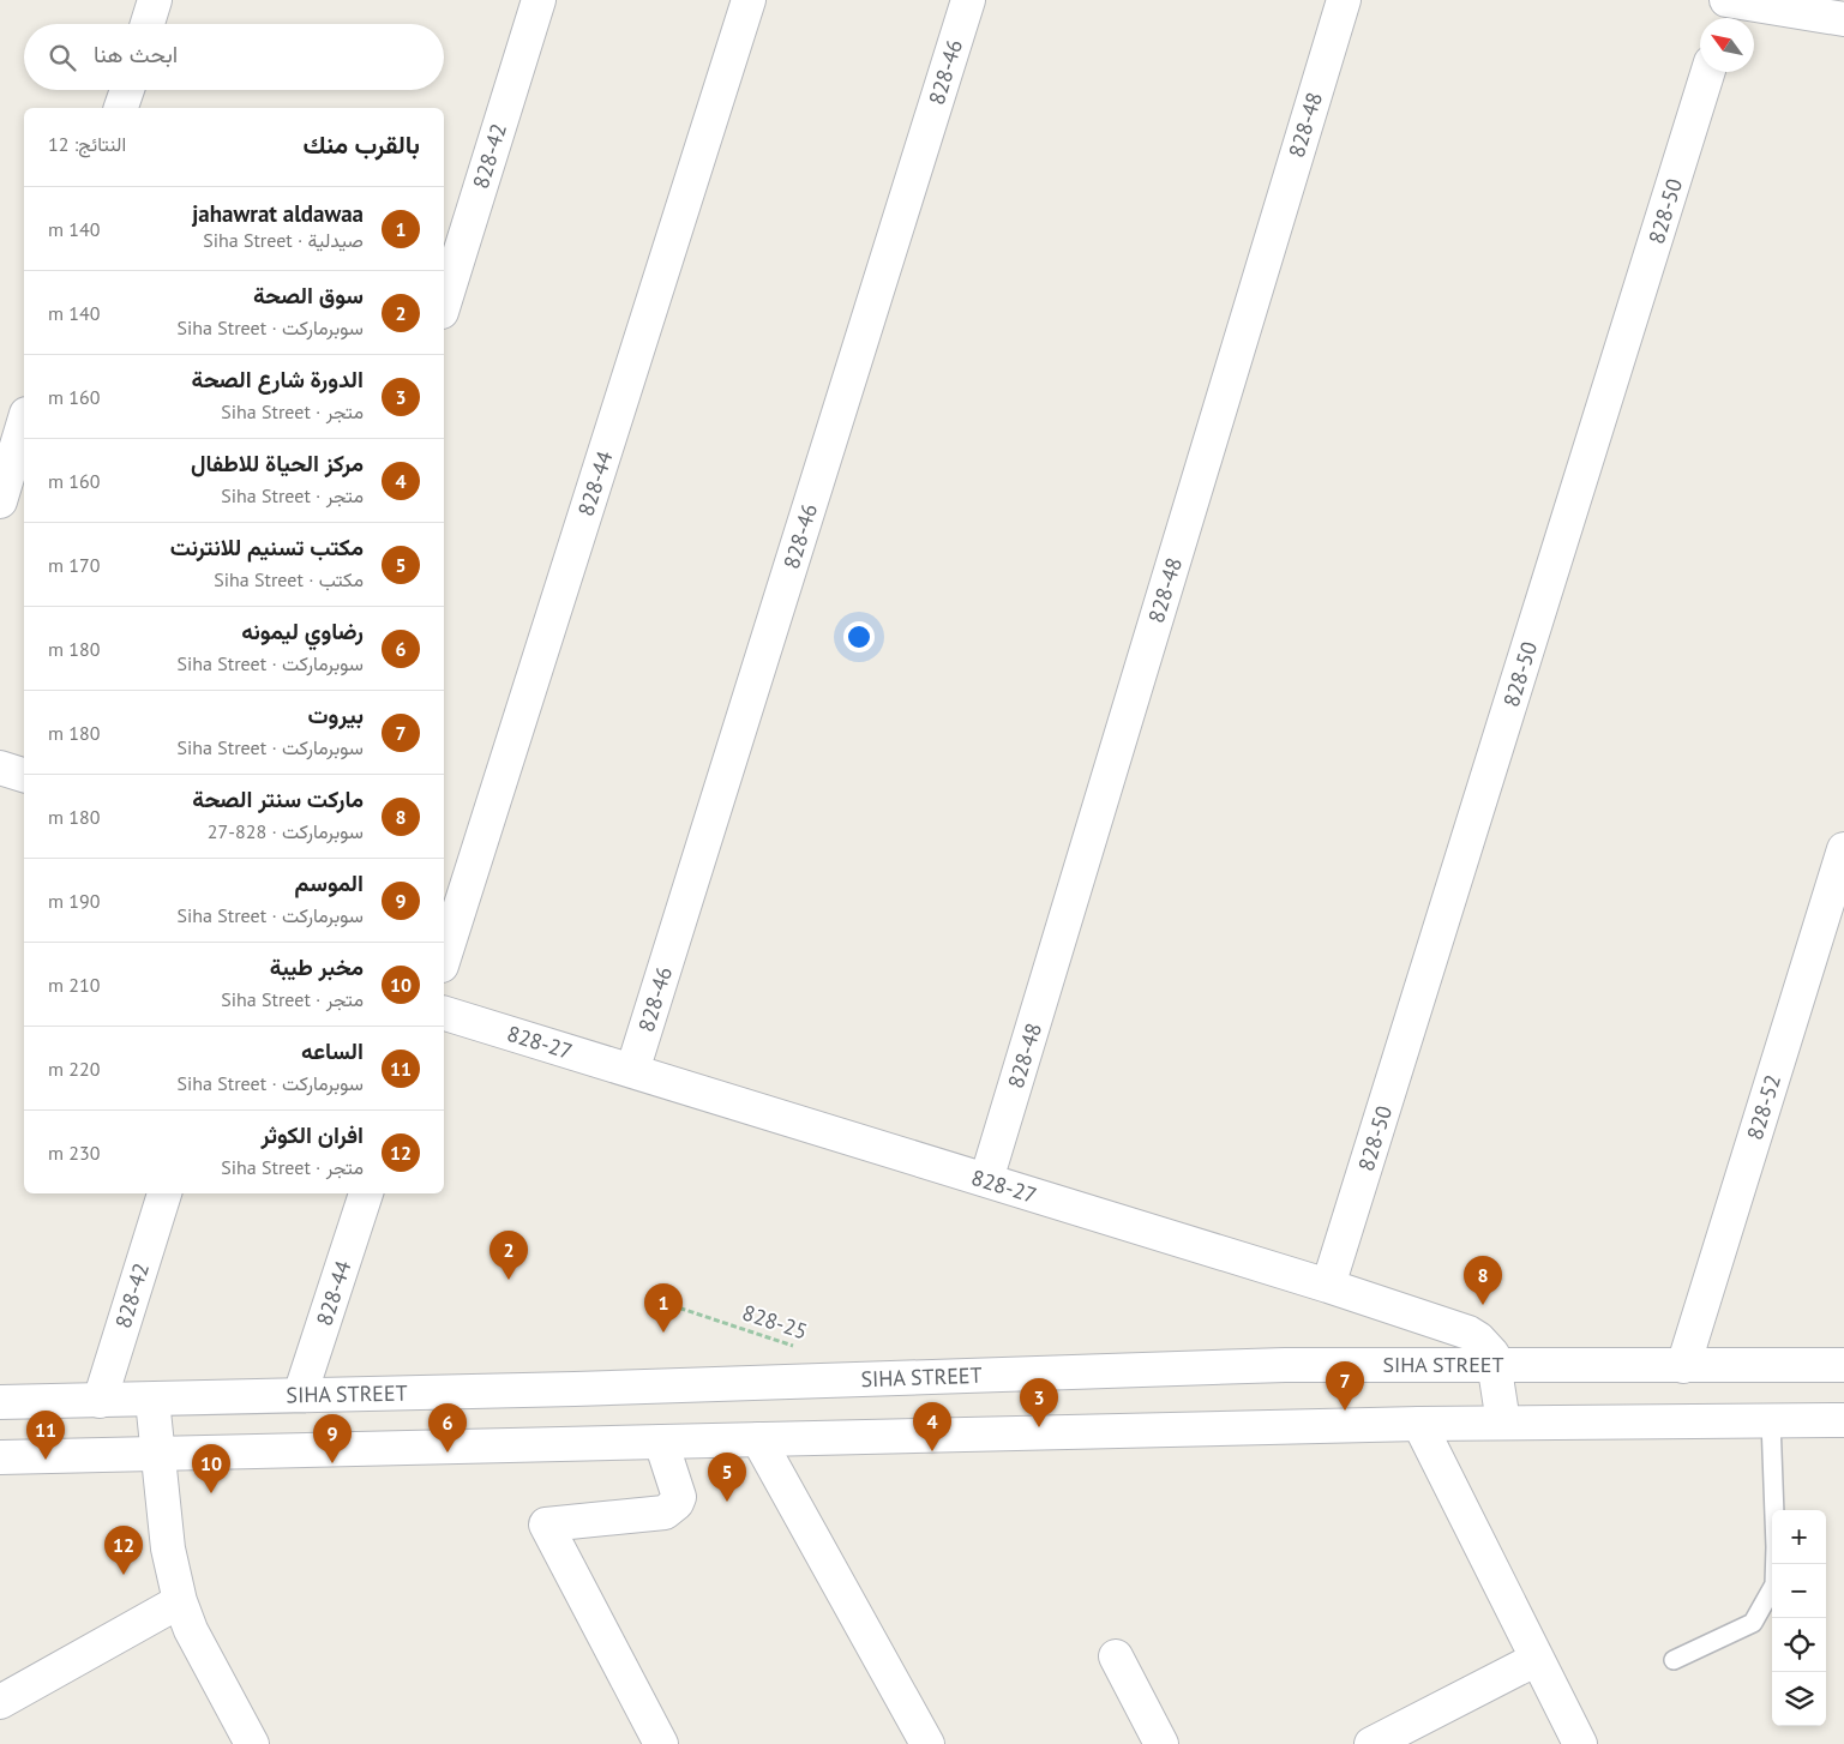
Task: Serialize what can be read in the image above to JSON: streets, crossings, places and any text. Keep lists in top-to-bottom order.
{
  "streets": {
    "street": [
      "828-46",
      "828-48",
      "828-42",
      "828-50",
      "828-44",
      "828-27",
      "828-52",
      "SIHA STREET"
    ],
    "path": ["828-25"]
  },
  "crossings": [
    ["828-46", "828-27"],
    ["828-48", "828-27"],
    ["828-42", "SIHA STREET"],
    ["828-50", "828-27"],
    ["828-44", "SIHA STREET"],
    ["828-27", "SIHA STREET"],
    ["828-52", "SIHA STREET"]
  ],
  "north": "top left",
  "page": {
    "search": "ابحث هنا",
    "heading": ["بالقرب منك", "النتائج: 12"],
    "list": [
      {
        "mark": "1",
        "name": "jahawrat aldawaa",
        "note": "صيدلية · Siha Street",
        "value": "140 m"
      },
      {
        "mark": "2",
        "name": "سوق الصحة",
        "note": "سوبرماركت · Siha Street",
        "value": "140 m"
      },
      {
        "mark": "3",
        "name": "الدورة شارع الصحة",
        "note": "متجر · Siha Street",
        "value": "160 m"
      },
      {
        "mark": "4",
        "name": "مركز الحياة للاطفال",
        "note": "متجر · Siha Street",
        "value": "160 m"
      },
      {
        "mark": "5",
        "name": "مكتب تسنيم للانترنت",
        "note": "مكتب · Siha Street",
        "value": "170 m"
      },
      {
        "mark": "6",
        "name": "رضاوي ليمونه",
        "note": "سوبرماركت · Siha Street",
        "value": "180 m"
      },
      {
        "mark": "7",
        "name": "بيروت",
        "note": "سوبرماركت · Siha Street",
        "value": "180 m"
      },
      {
        "mark": "8",
        "name": "ماركت سنتر الصحة",
        "note": "سوبرماركت · 828-27",
        "value": "180 m"
      },
      {
        "mark": "9",
        "name": "الموسم",
        "note": "سوبرماركت · Siha Street",
        "value": "190 m"
      },
      {
        "mark": "10",
        "name": "مخبر طيبة",
        "note": "متجر · Siha Street",
        "value": "210 m"
      },
      {
        "mark": "11",
        "name": "الساعه",
        "note": "سوبرماركت · Siha Street",
        "value": "220 m"
      },
      {
        "mark": "12",
        "name": "افران الكوثر",
        "note": "متجر · Siha Street",
        "value": "230 m"
      }
    ],
    "pins": [
      "2",
      "8",
      "1",
      "7",
      "3",
      "4",
      "6",
      "11",
      "9",
      "10",
      "5",
      "12"
    ],
    "map_buttons": ["+", "−"]
  }
}
